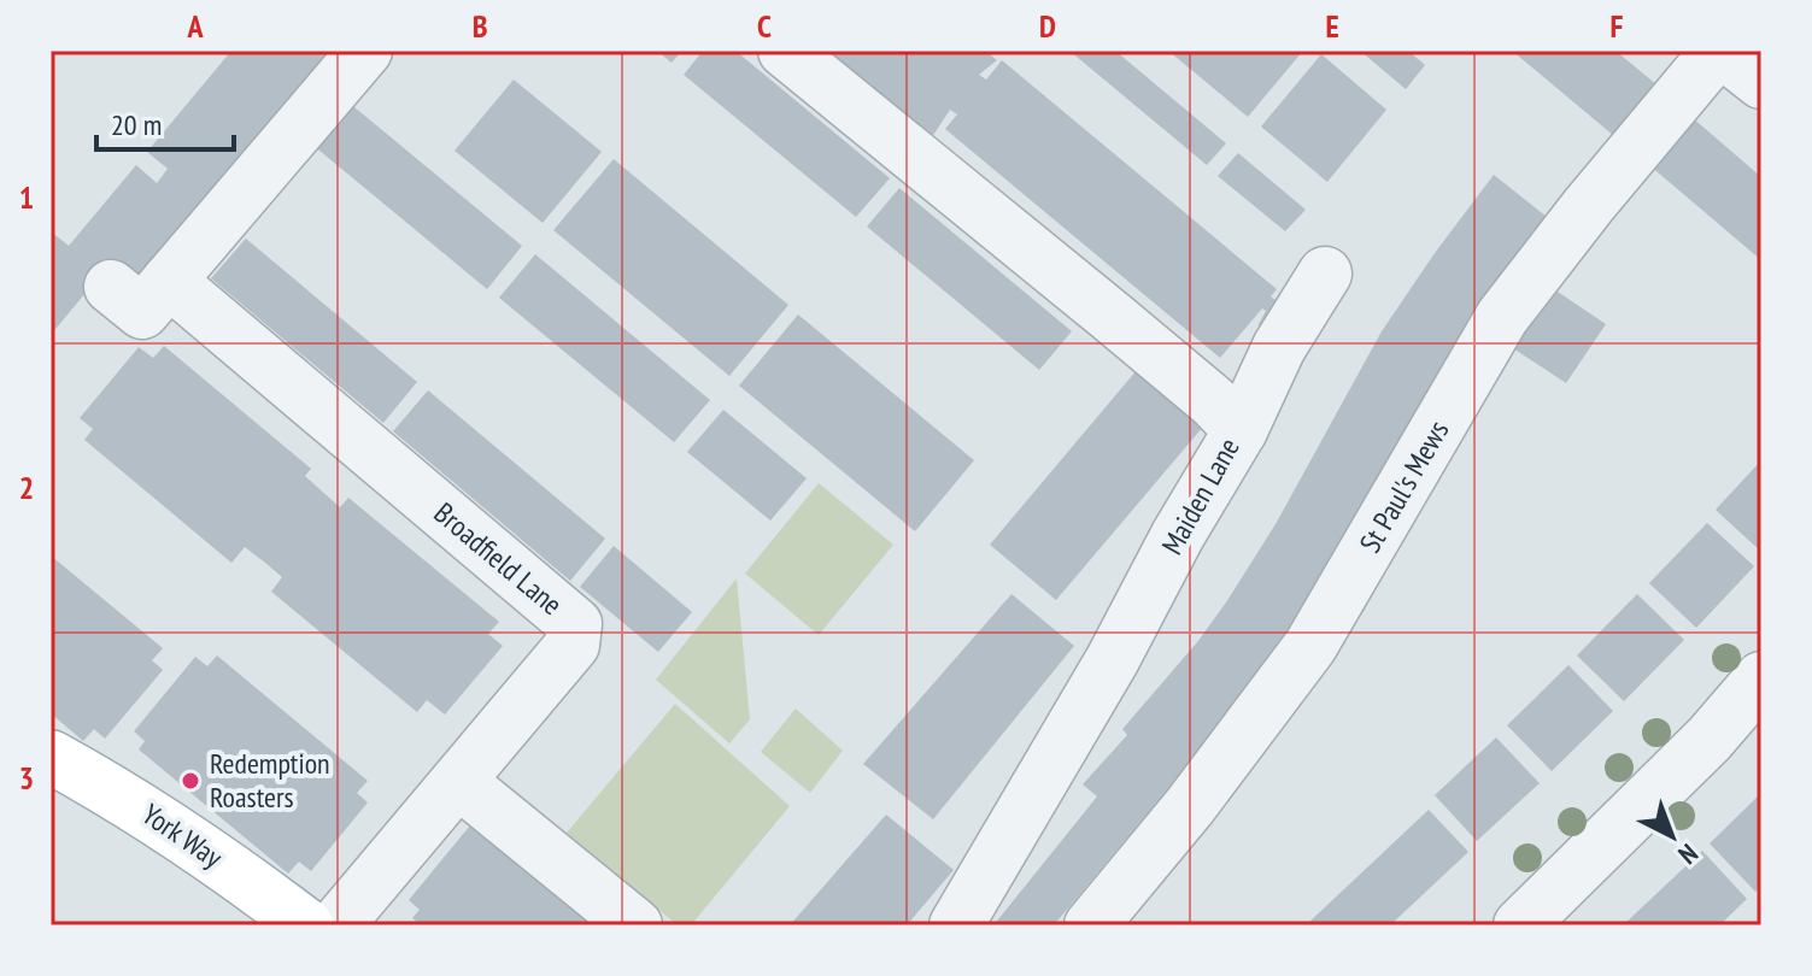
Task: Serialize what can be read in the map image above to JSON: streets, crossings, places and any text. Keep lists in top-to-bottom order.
{
  "streets": {
    "main road": ["York Way"],
    "street": ["St Paul's Mews", "Maiden Lane", "Broadfield Lane"]
  },
  "places": ["Redemption Roasters"],
  "scale_bar": "20 m",
  "north": "bottom right",
  "grid": {
    "columns": [
      "A",
      "B",
      "C",
      "D",
      "E",
      "F"
    ],
    "rows": ["1", "2", "3"]
  }
}
